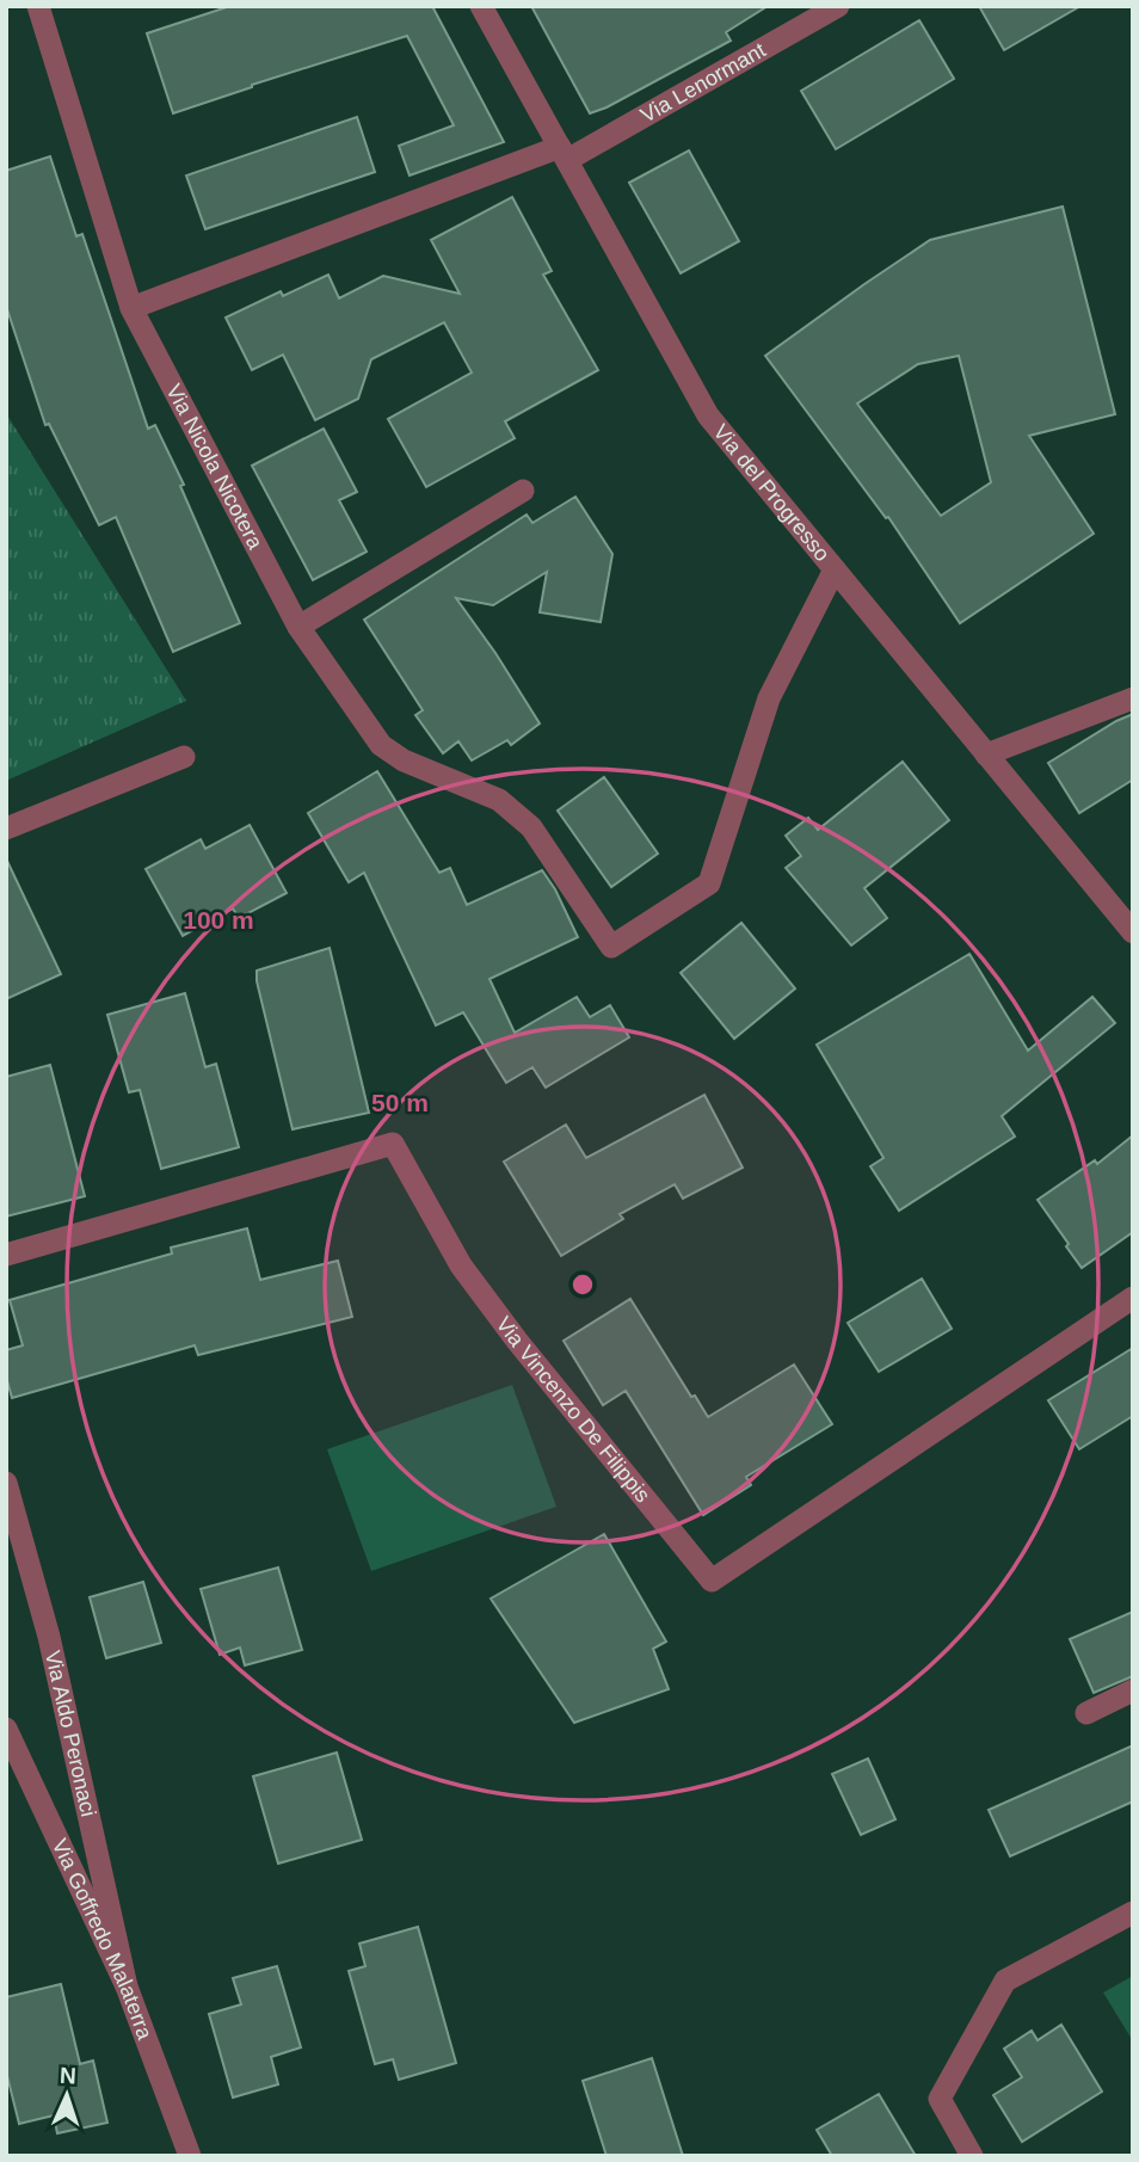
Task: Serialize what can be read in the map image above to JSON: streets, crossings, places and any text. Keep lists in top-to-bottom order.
{
  "streets": {
    "street": [
      "Via Lenormant",
      "Via Nicola Nicotera",
      "Via del Progresso",
      "Via Vincenzo De Filippis",
      "Via Aldo Peronaci",
      "Via Goffredo Malaterra"
    ]
  },
  "crossings": [
    ["Via Lenormant", "Via Nicola Nicotera"],
    ["Via Lenormant", "Via del Progresso"],
    ["Via Nicola Nicotera", "Via del Progresso"],
    ["Via Aldo Peronaci", "Via Goffredo Malaterra"]
  ],
  "north": "top",
  "rings": ["100 m", "50 m"]
}
